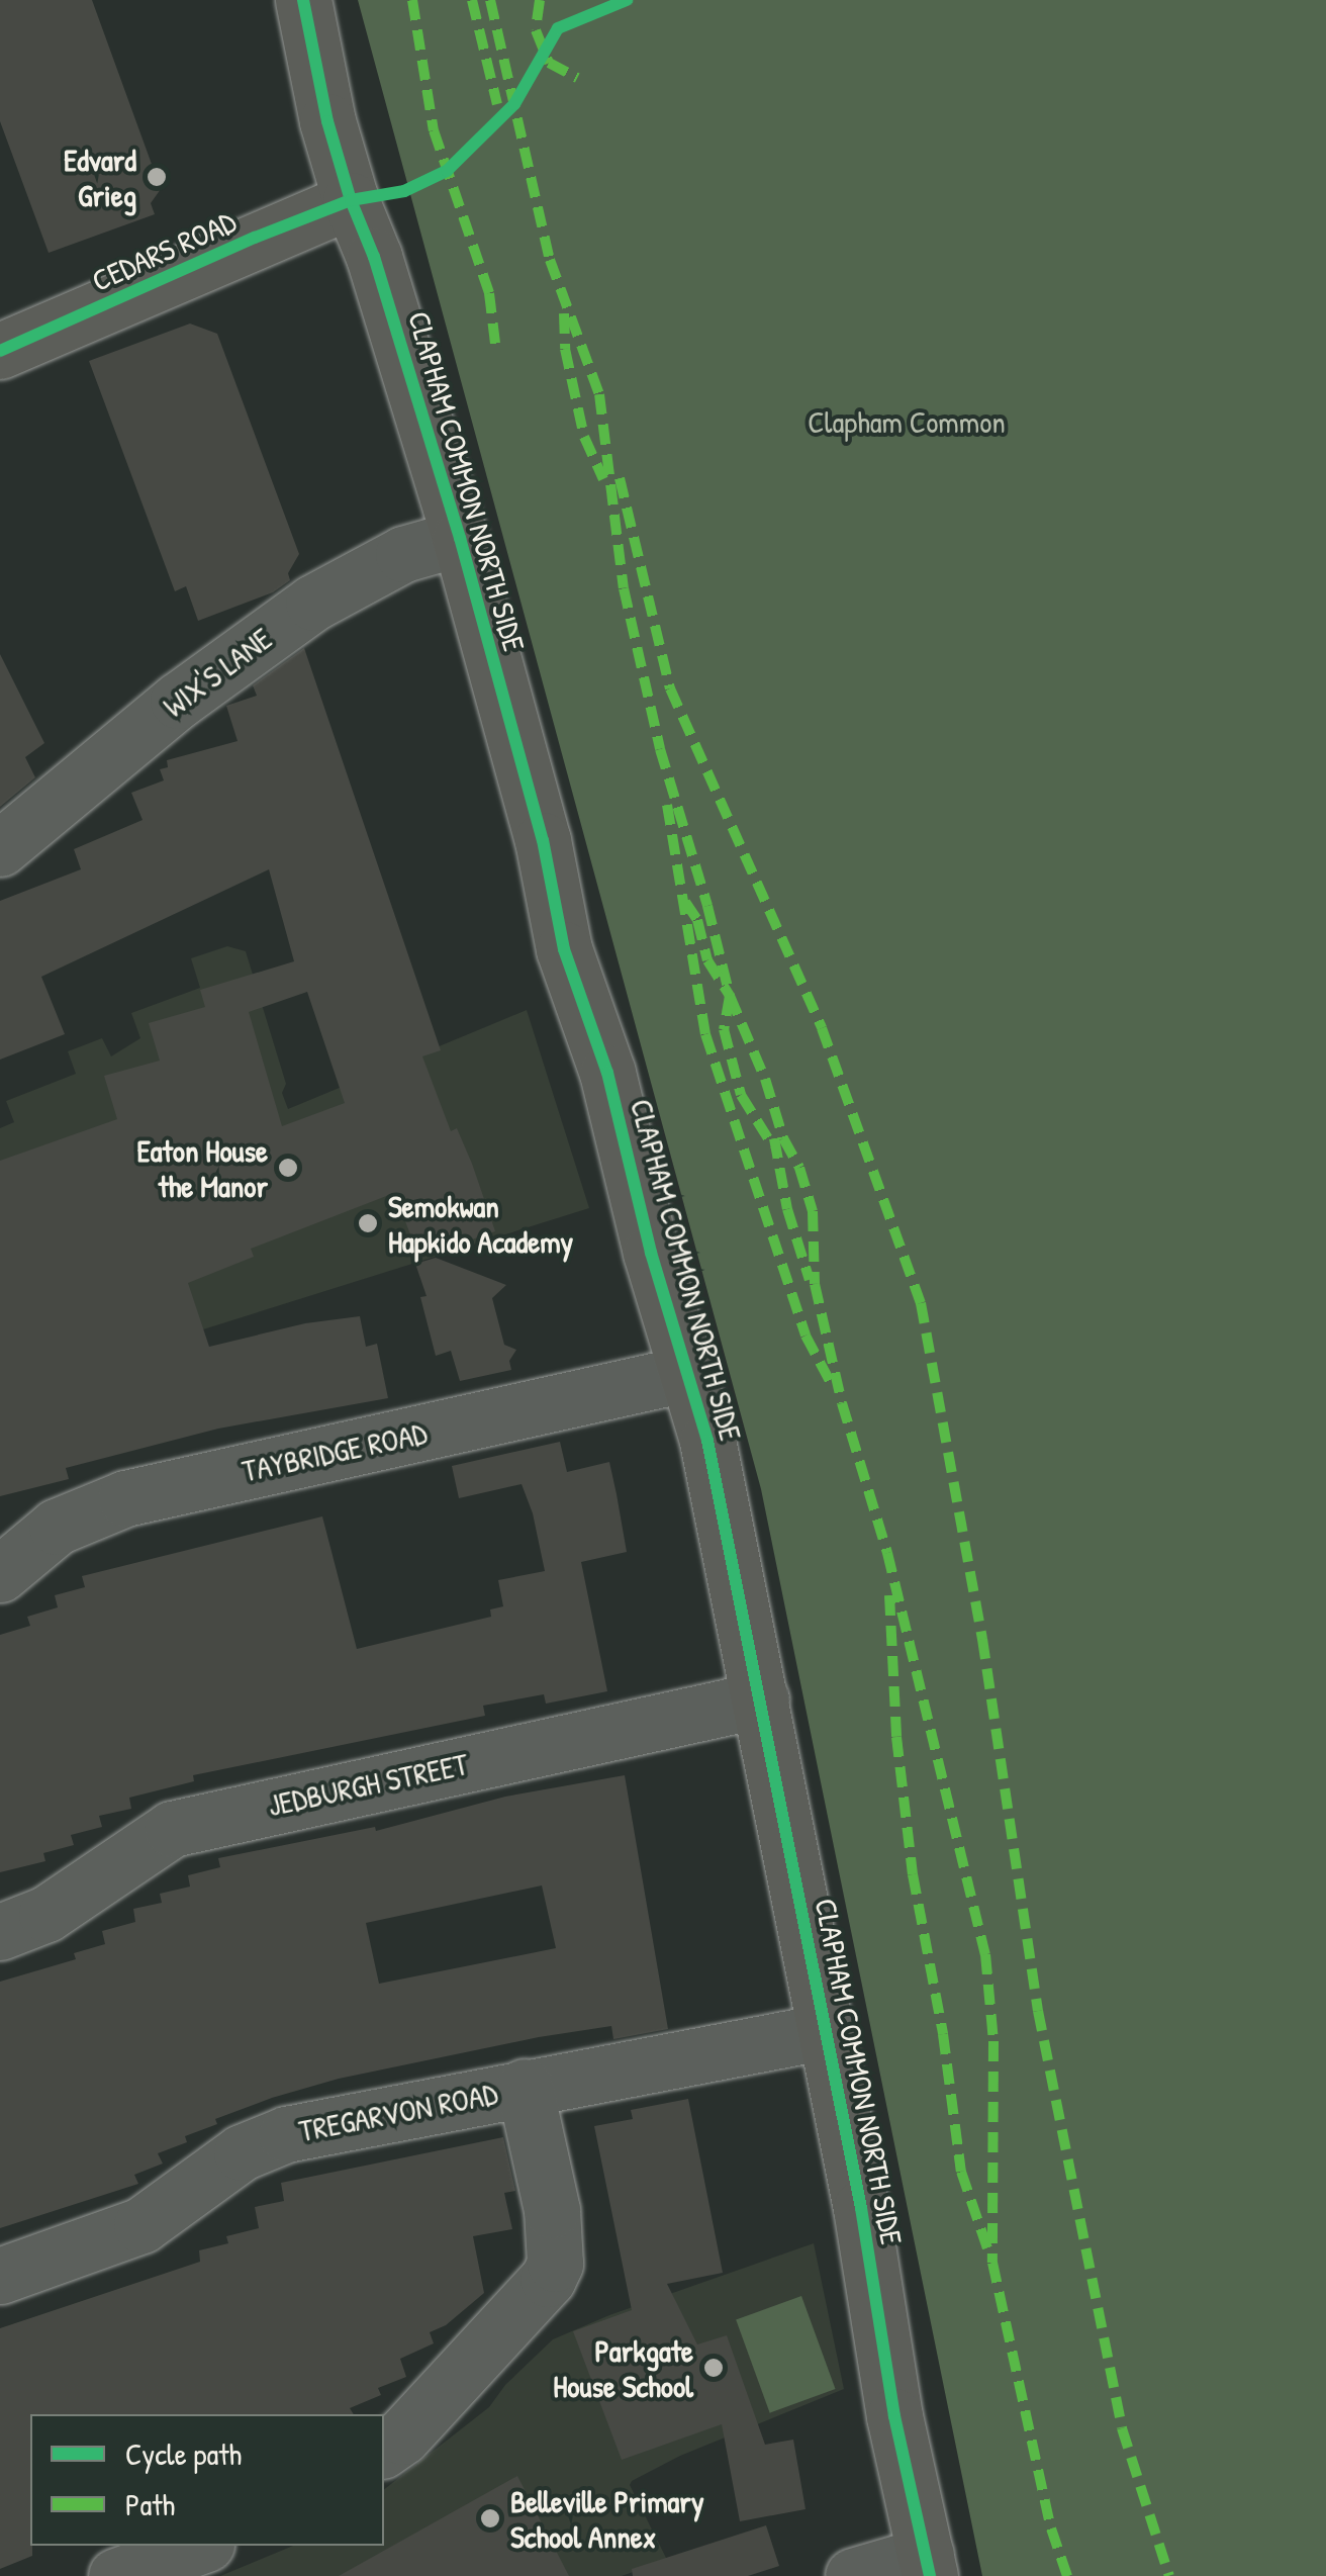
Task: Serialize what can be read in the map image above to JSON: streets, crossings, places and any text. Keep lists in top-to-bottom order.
{
  "streets": {
    "main road": ["CEDARS ROAD", "CLAPHAM COMMON NORTH SIDE"],
    "street": [
      "WIX'S LANE",
      "TAYBRIDGE ROAD",
      "JEDBURGH STREET",
      "TREGARVON ROAD"
    ]
  },
  "crossings": [
    ["CEDARS ROAD", "CLAPHAM COMMON NORTH SIDE"],
    ["CLAPHAM COMMON NORTH SIDE", "WIX'S LANE"],
    ["CLAPHAM COMMON NORTH SIDE", "TAYBRIDGE ROAD"],
    ["CLAPHAM COMMON NORTH SIDE", "JEDBURGH STREET"],
    ["CLAPHAM COMMON NORTH SIDE", "TREGARVON ROAD"]
  ],
  "parks": ["Clapham Common"],
  "places": [
    "Edvard Grieg",
    "Eaton House the Manor",
    "Semokwan Hapkido Academy",
    "Parkgate House School",
    "Belleville Primary School Annex"
  ],
  "legend": ["Cycle path", "Path"]
}
